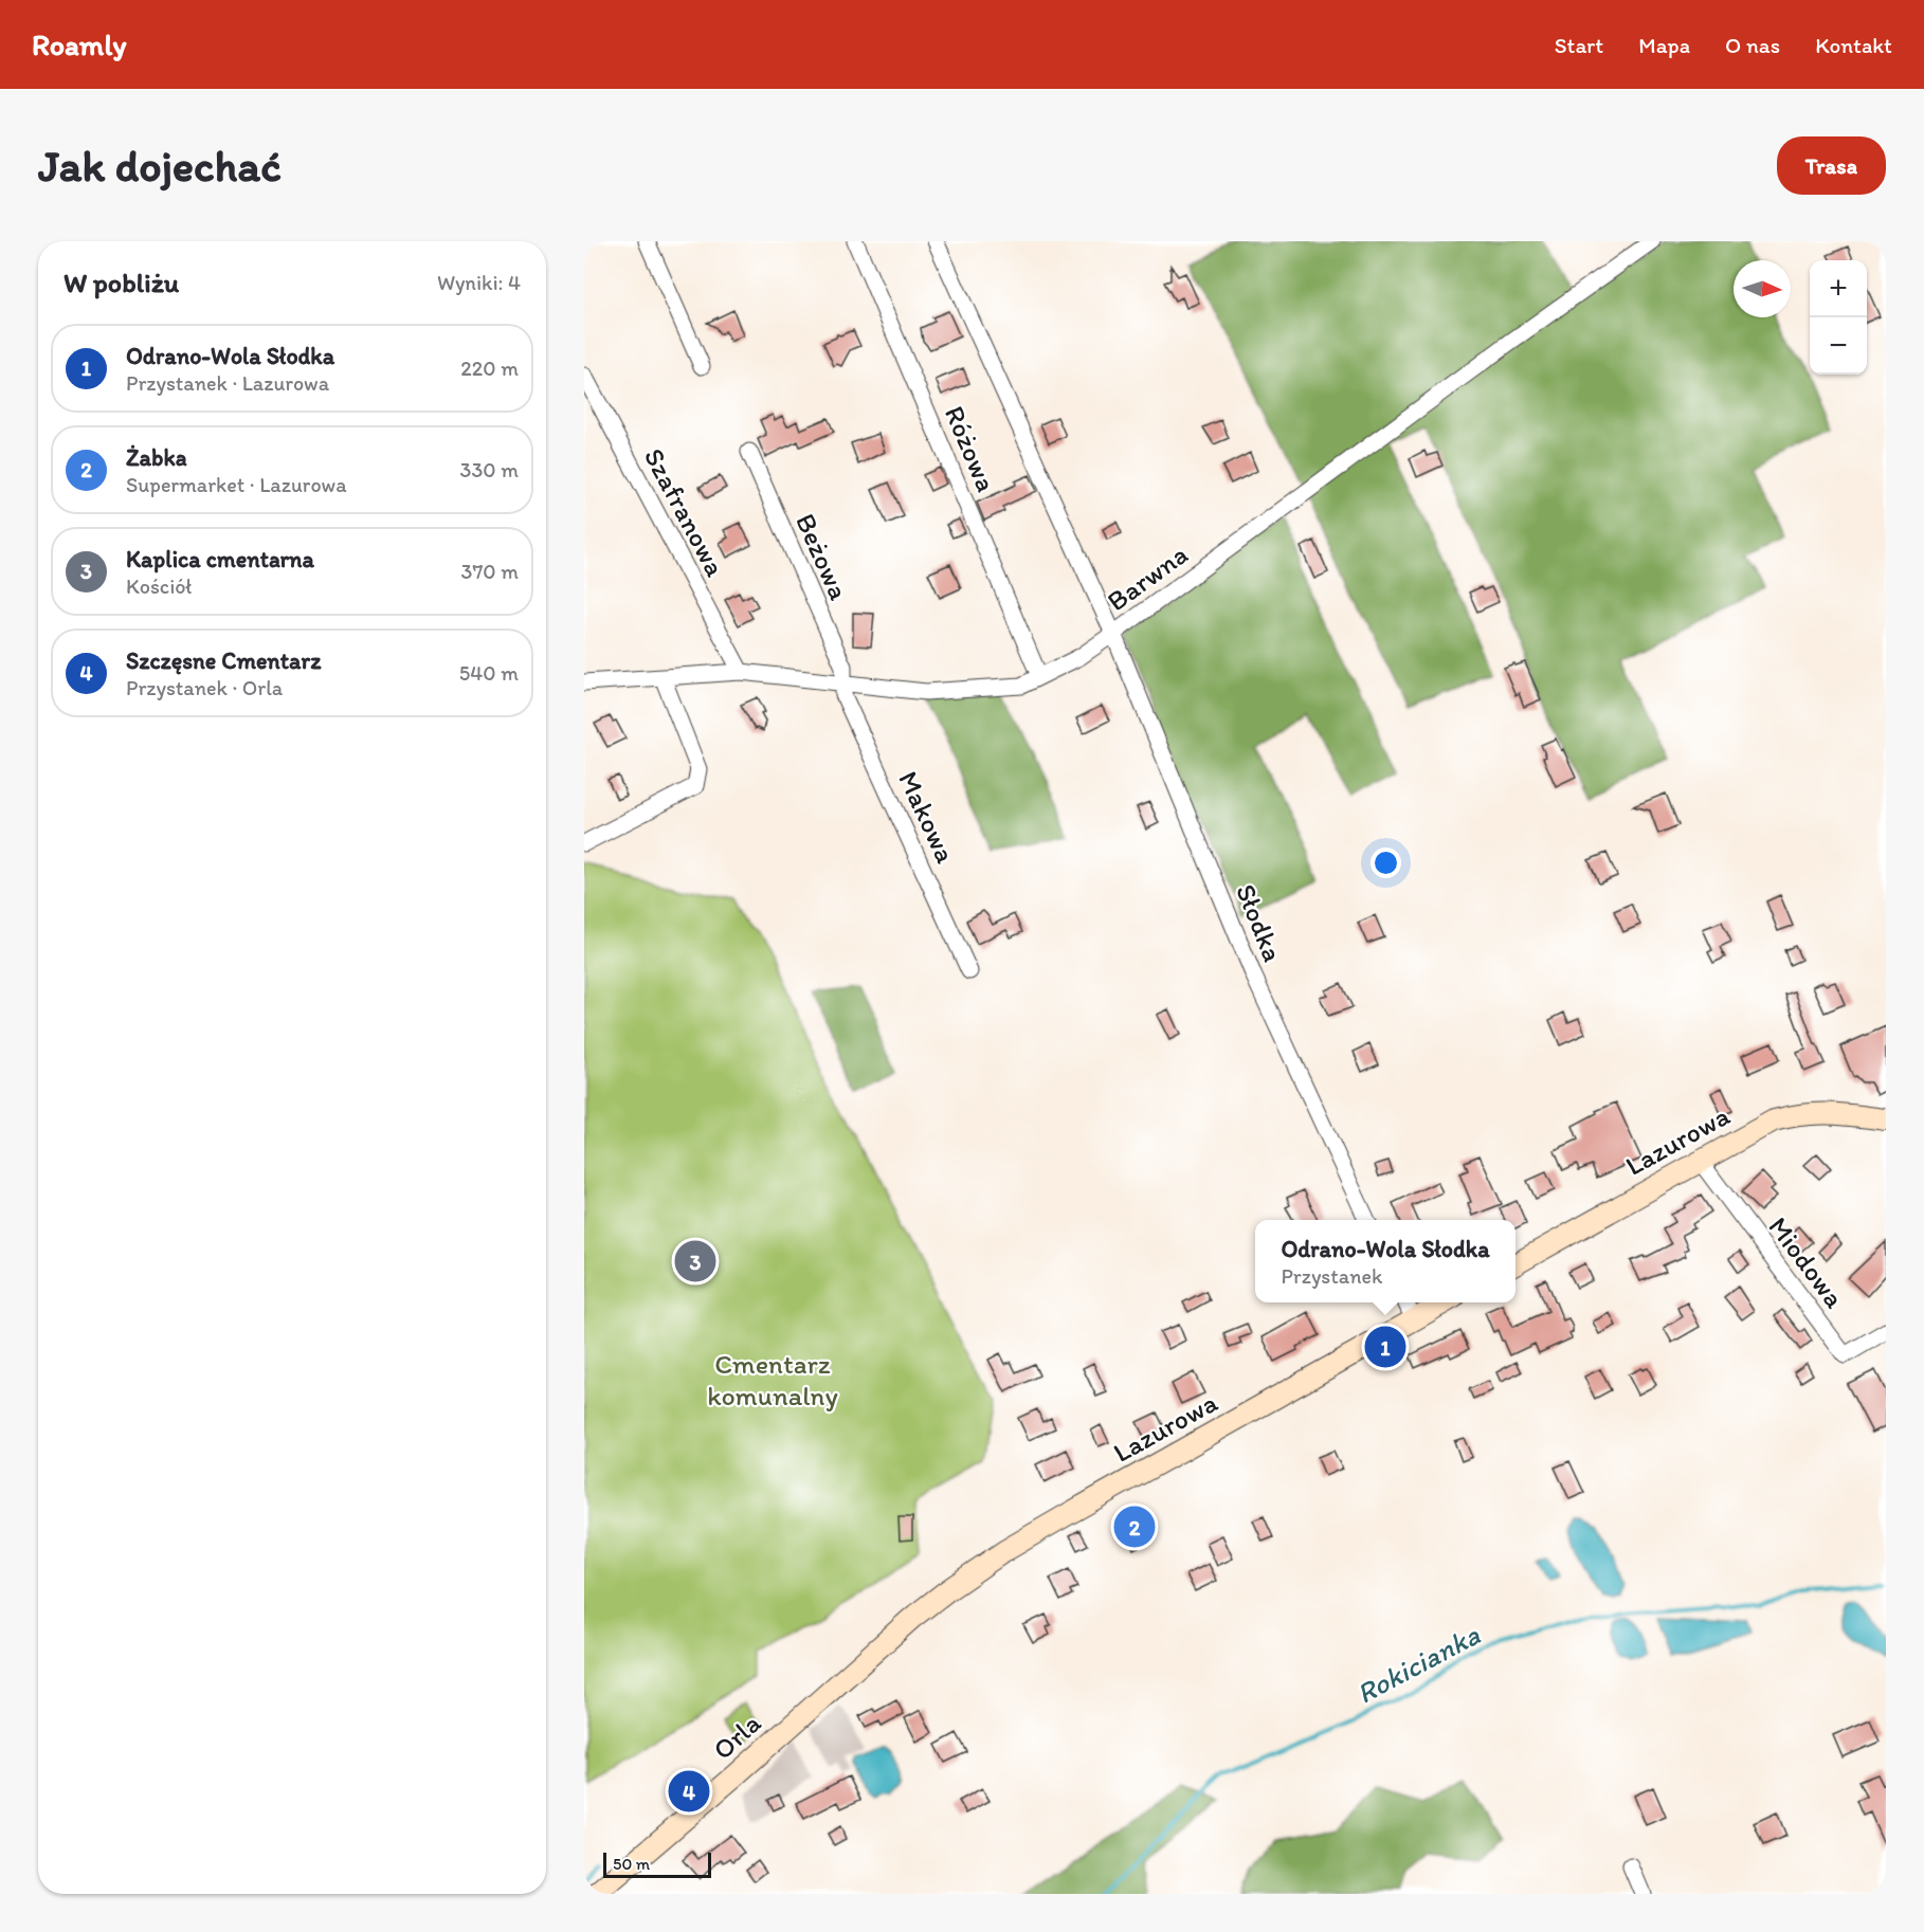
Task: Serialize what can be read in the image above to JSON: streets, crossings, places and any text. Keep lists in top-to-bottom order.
{
  "streets": {
    "street": [
      "Różowa",
      "Szafranowa",
      "Beżowa",
      "Barwna",
      "Makowa",
      "Słodka",
      "Lazurowa",
      "Miodowa",
      "Orla"
    ]
  },
  "crossings": [
    ["Różowa", "Barwna"],
    ["Szafranowa", "Barwna"],
    ["Beżowa", "Barwna"],
    ["Beżowa", "Makowa"],
    ["Barwna", "Makowa"],
    ["Barwna", "Słodka"],
    ["Lazurowa", "Miodowa"],
    ["Lazurowa", "Orla"]
  ],
  "water": ["Rokicianka"],
  "parks": ["Cmentarz komunalny"],
  "scale_bar": "50 m",
  "north": "right",
  "page": {
    "header": "Roamly",
    "nav": [
      "Start",
      "Mapa",
      "O nas",
      "Kontakt"
    ],
    "buttons": "Trasa",
    "title": "Jak dojechać",
    "heading": ["W pobliżu", "Wyniki: 4"],
    "map_buttons": ["+", "−"],
    "list": [
      {
        "mark": "1",
        "name": "Odrano-Wola Słodka",
        "note": "Przystanek · Lazurowa",
        "value": "220 m"
      },
      {
        "mark": "2",
        "name": "Żabka",
        "note": "Supermarket · Lazurowa",
        "value": "330 m"
      },
      {
        "mark": "3",
        "name": "Kaplica cmentarna",
        "note": "Kościół",
        "value": "370 m"
      },
      {
        "mark": "4",
        "name": "Szczęsne Cmentarz",
        "note": "Przystanek · Orla",
        "value": "540 m"
      }
    ],
    "popup": ["Odrano-Wola Słodka", "Przystanek"],
    "pins": [
      "3",
      "1",
      "2",
      "4"
    ],
    "scale": "50 m"
  }
}
